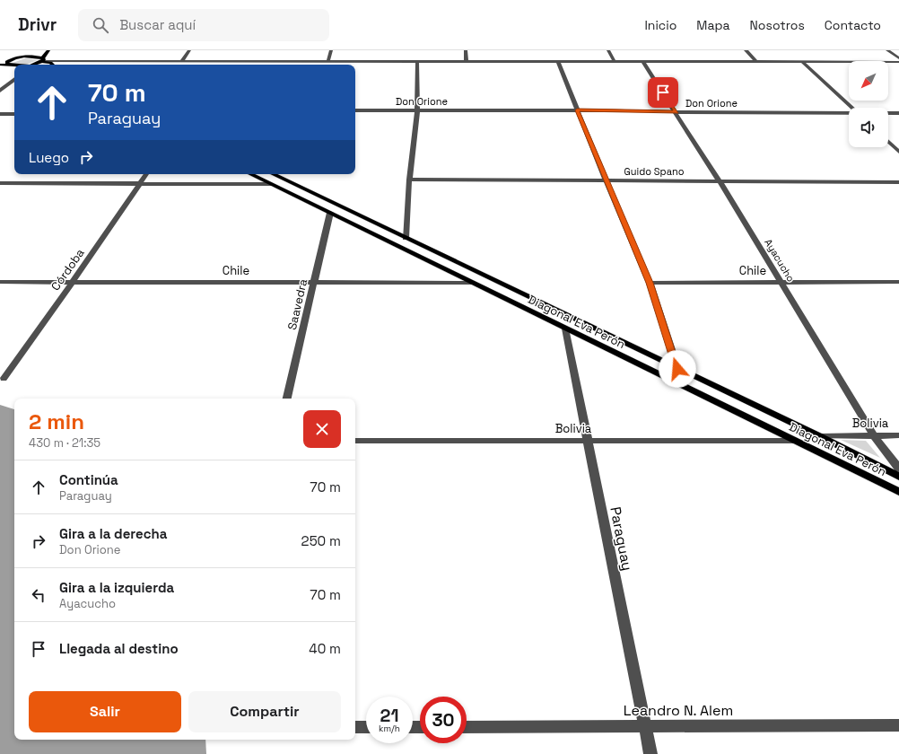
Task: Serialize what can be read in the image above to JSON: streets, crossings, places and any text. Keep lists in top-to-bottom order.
{
  "streets": {
    "main road": ["Diagonal Eva Perón"],
    "street": [
      "Don Orione",
      "Guido Spano",
      "Ayacucho",
      "Córdoba",
      "Chile",
      "Saavedra",
      "Bolivia",
      "Paraguay",
      "Leandro N. Alem"
    ]
  },
  "crossings": [
    ["Don Orione", "Ayacucho"],
    ["Guido Spano", "Ayacucho"],
    ["Ayacucho", "Chile"],
    ["Ayacucho", "Bolivia"],
    ["Córdoba", "Chile"],
    ["Chile", "Saavedra"],
    ["Chile", "Diagonal Eva Perón"],
    ["Saavedra", "Diagonal Eva Perón"],
    ["Diagonal Eva Perón", "Bolivia"],
    ["Diagonal Eva Perón", "Paraguay"],
    ["Bolivia", "Paraguay"],
    ["Paraguay", "Leandro N. Alem"]
  ],
  "north": "bottom left",
  "page": {
    "header": "Drivr",
    "search": "Buscar aquí",
    "nav": [
      "Inicio",
      "Mapa",
      "Nosotros",
      "Contacto"
    ],
    "turn": ["70 m", "Paraguay"],
    "then": "Luego",
    "heading": ["2 min", "430 m · 21:35"],
    "list": [
      {
        "name": "Continúa",
        "note": "Paraguay",
        "value": "70 m"
      },
      {
        "name": "Gira a la derecha",
        "note": "Don Orione",
        "value": "250 m"
      },
      {
        "name": "Gira a la izquierda",
        "note": "Ayacucho",
        "value": "70 m"
      },
      {
        "name": "Llegada al destino",
        "value": "40 m"
      }
    ],
    "buttons": ["Salir", "Compartir"],
    "speed": "21 km/h",
    "limit": "30"
  }
}
